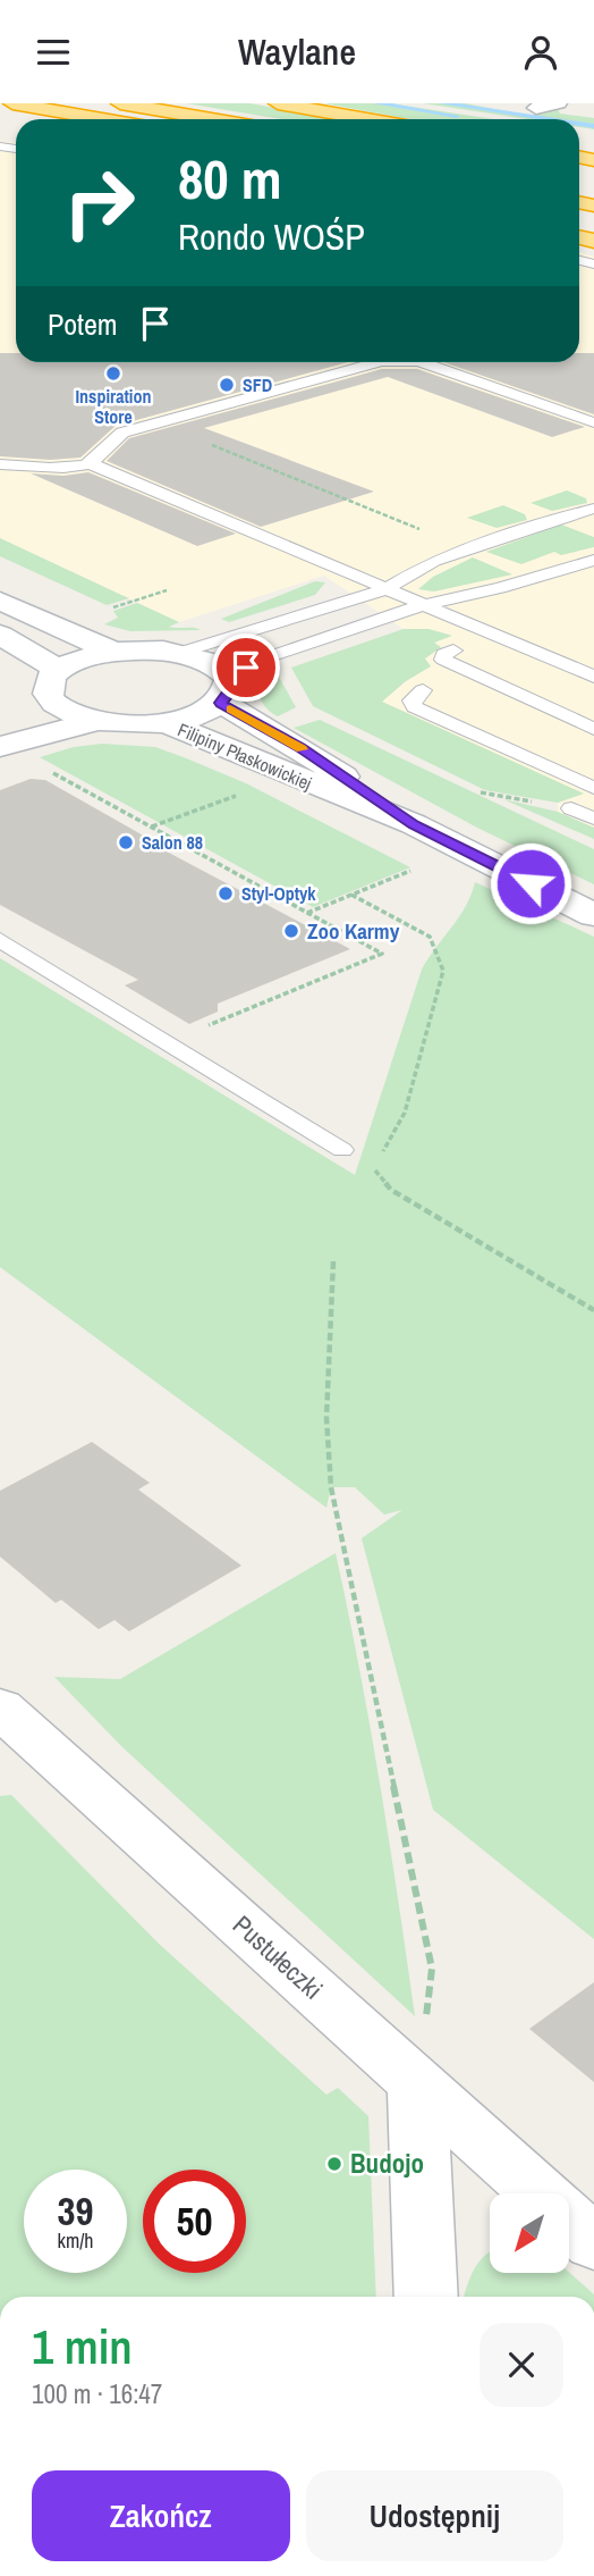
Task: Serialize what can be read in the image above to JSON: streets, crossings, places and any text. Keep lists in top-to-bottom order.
{
  "streets": {
    "main road": ["Filipiny Płaskowickiej", "Pustułeczki"]
  },
  "places": [
    "Inspiration Store",
    "SFD",
    "Salon 88",
    "Styl-Optyk",
    "Zoo Karmy",
    "Budojo"
  ],
  "north": "bottom left",
  "page": {
    "header": "Waylane",
    "turn": ["80 m", "Rondo WOŚP"],
    "then": "Potem",
    "speed": "39 km/h",
    "limit": "50",
    "heading": ["1 min", "100 m · 16:47"],
    "buttons": ["Zakończ", "Udostępnij"]
  }
}
